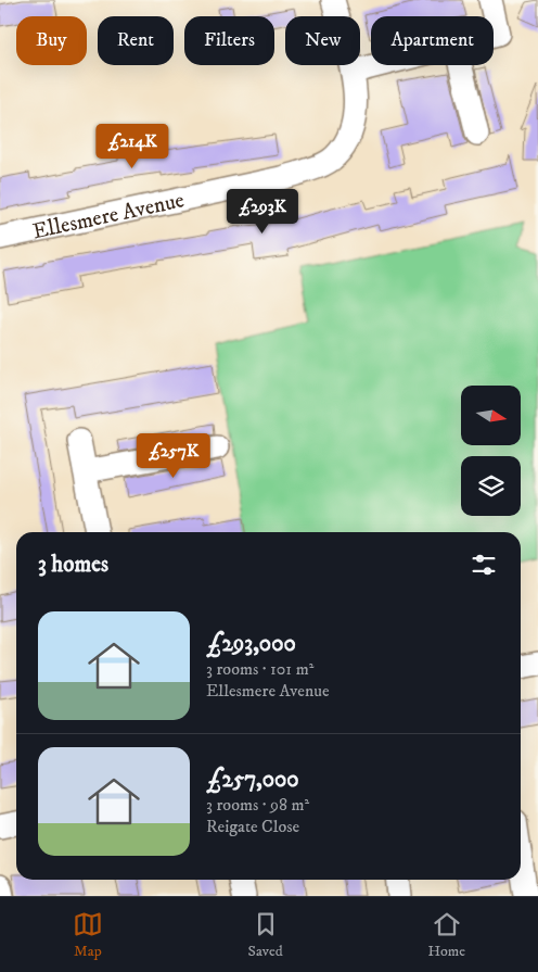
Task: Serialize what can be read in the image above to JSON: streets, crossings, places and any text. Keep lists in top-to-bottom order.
{
  "streets": {
    "street": ["Ellesmere Avenue"]
  },
  "north": "right",
  "page": {
    "chip": [
      "Buy",
      "Rent",
      "Filters",
      "New",
      "Apartment"
    ],
    "price": ["£214K", "£293K", "£257K"],
    "heading": "3 homes",
    "list": [
      {
        "name": "£293,000",
        "note": "3 rooms · 101 m² · Ellesmere Avenue"
      },
      {
        "name": "£257,000",
        "note": "3 rooms · 98 m² · Reigate Close"
      }
    ],
    "tabs": ["Map", "Saved", "Home"]
  }
}
